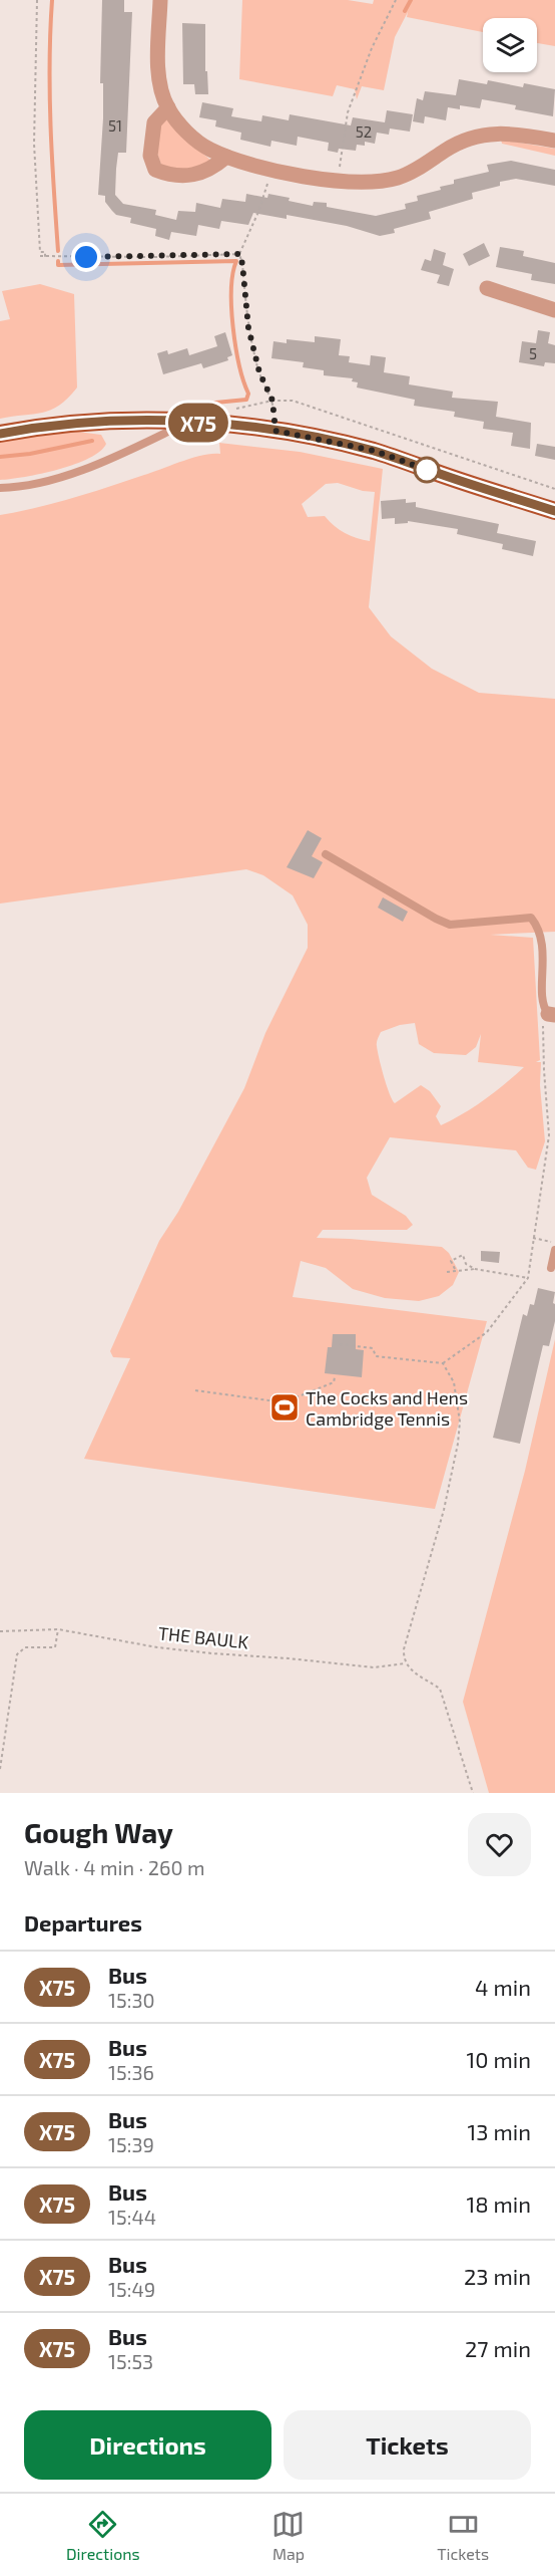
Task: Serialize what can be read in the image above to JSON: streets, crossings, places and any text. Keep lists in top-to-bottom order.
{
  "streets": {
    "path": ["THE BAULK"]
  },
  "places": {
    "sports": ["The Cocks and Hens Cambridge Tennis"]
  },
  "lines": ["bus line X75"],
  "house_numbers": ["51", "52", "5"],
  "page": {
    "on_map": "X75",
    "heading": [
      ["Gough Way", "Walk · 4 min · 260 m"],
      "Departures"
    ],
    "list": [
      {
        "mark": "X75",
        "name": "Bus",
        "note": "15:30",
        "value": "4 min"
      },
      {
        "mark": "X75",
        "name": "Bus",
        "note": "15:36",
        "value": "10 min"
      },
      {
        "mark": "X75",
        "name": "Bus",
        "note": "15:39",
        "value": "13 min"
      },
      {
        "mark": "X75",
        "name": "Bus",
        "note": "15:44",
        "value": "18 min"
      },
      {
        "mark": "X75",
        "name": "Bus",
        "note": "15:49",
        "value": "23 min"
      },
      {
        "mark": "X75",
        "name": "Bus",
        "note": "15:53",
        "value": "27 min"
      }
    ],
    "buttons": ["Directions", "Tickets"],
    "tabs": ["Directions", "Map", "Tickets"]
  }
}
